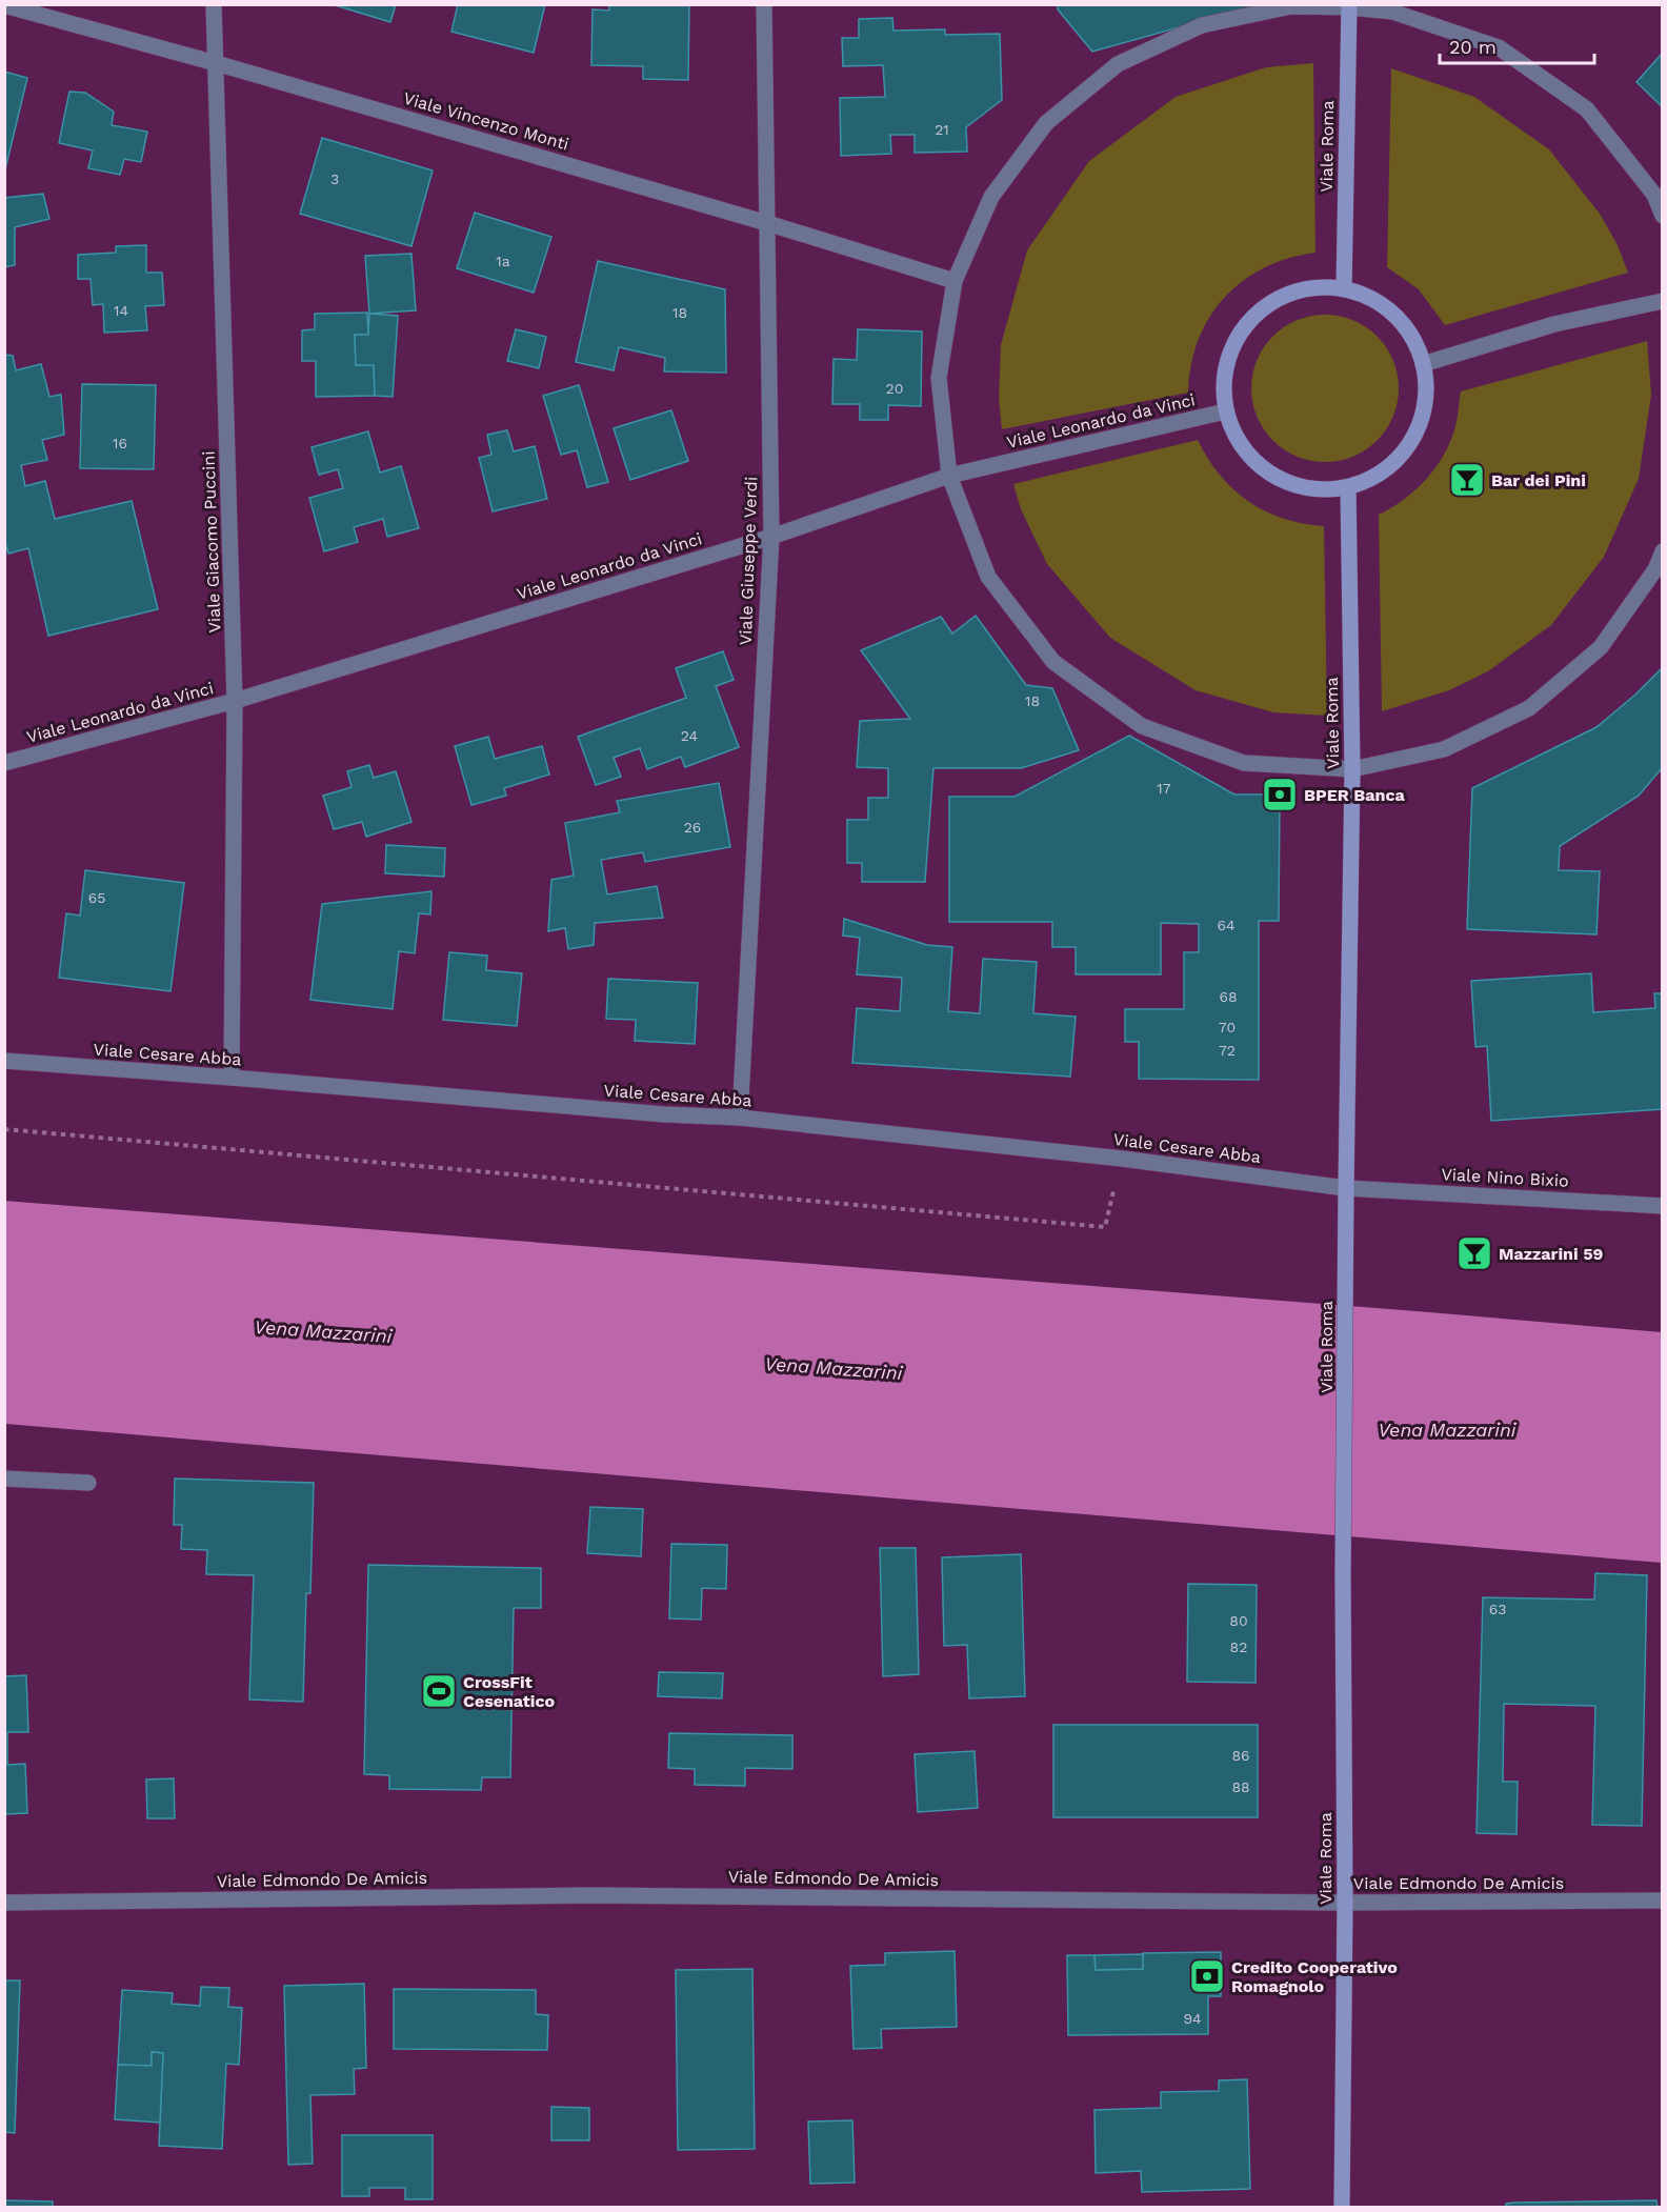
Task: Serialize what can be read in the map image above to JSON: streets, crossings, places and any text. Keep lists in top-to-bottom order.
{
  "streets": {
    "street": [
      "Viale Vincenzo Monti",
      "Viale Roma",
      "Viale Leonardo da Vinci",
      "Viale Giacomo Puccini",
      "Viale Giuseppe Verdi",
      "Viale Cesare Abba",
      "Viale Nino Bixio",
      "Viale Edmondo De Amicis"
    ]
  },
  "crossings": [
    ["Viale Vincenzo Monti", "Viale Giacomo Puccini"],
    ["Viale Vincenzo Monti", "Viale Giuseppe Verdi"],
    ["Viale Roma", "Viale Leonardo da Vinci"],
    ["Viale Roma", "Viale Cesare Abba"],
    ["Viale Roma", "Viale Nino Bixio"],
    ["Viale Roma", "Viale Edmondo De Amicis"],
    ["Viale Leonardo da Vinci", "Viale Giacomo Puccini"],
    ["Viale Leonardo da Vinci", "Viale Giuseppe Verdi"],
    ["Viale Giacomo Puccini", "Viale Cesare Abba"],
    ["Viale Giuseppe Verdi", "Viale Cesare Abba"],
    ["Viale Cesare Abba", "Viale Nino Bixio"]
  ],
  "water": ["Vena Mazzarini"],
  "places": {
    "bar": ["Bar dei Pini", "Mazzarini 59"],
    "bank": ["BPER Banca", "Credito Cooperativo Romagnolo"],
    "sports": ["CrossFit Cesenatico"]
  },
  "house_numbers": [
    "21",
    "3",
    "1a",
    "14",
    "18",
    "20",
    "16",
    "18",
    "24",
    "17",
    "26",
    "65",
    "64",
    "68",
    "70",
    "72",
    "63",
    "80",
    "82",
    "86",
    "88",
    "94"
  ],
  "scale_bar": "20 m"
}
